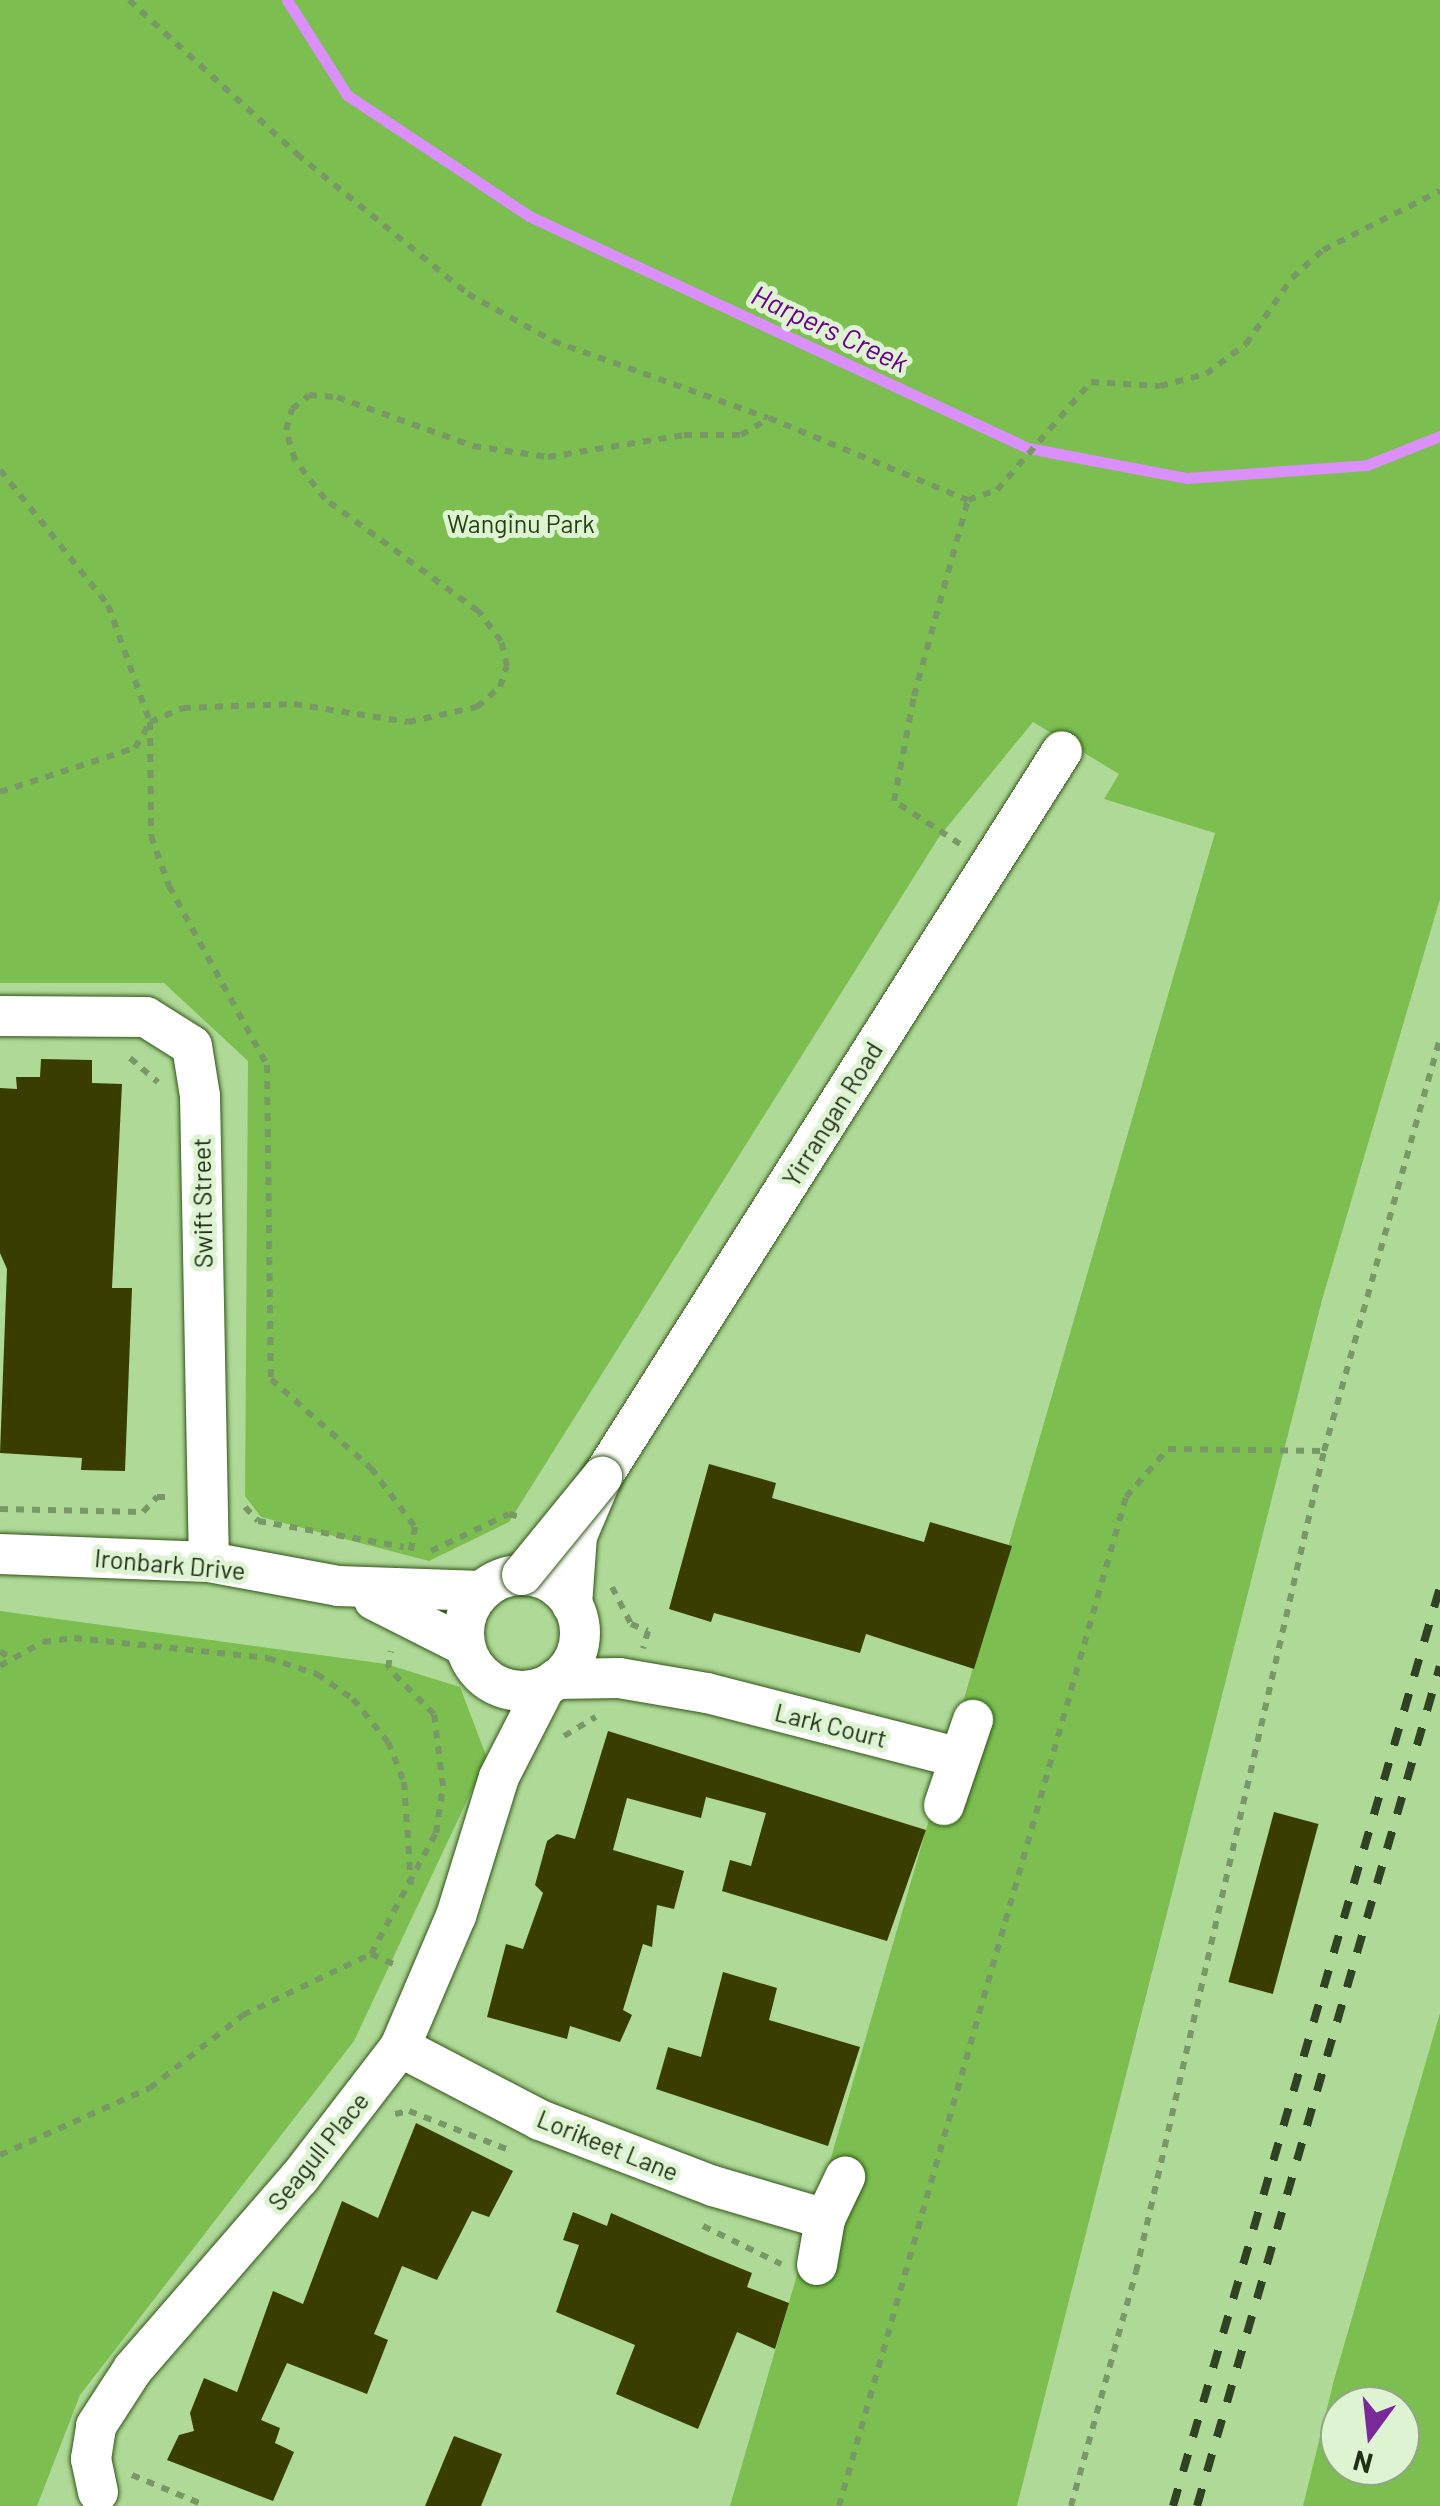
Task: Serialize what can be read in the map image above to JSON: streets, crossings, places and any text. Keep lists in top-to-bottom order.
{
  "streets": {
    "street": [
      "Yirrangan Road",
      "Swift Street",
      "Ironbark Drive",
      "Lark Court",
      "Lorikeet Lane",
      "Seagull Place"
    ]
  },
  "crossings": [
    ["Yirrangan Road", "Ironbark Drive"],
    ["Yirrangan Road", "Lark Court"],
    ["Yirrangan Road", "Seagull Place"],
    ["Swift Street", "Ironbark Drive"],
    ["Ironbark Drive", "Lark Court"],
    ["Ironbark Drive", "Seagull Place"],
    ["Lark Court", "Seagull Place"],
    ["Lorikeet Lane", "Seagull Place"]
  ],
  "water": ["Harpers Creek"],
  "parks": ["Wanginu Park"],
  "north": "bottom"
}
